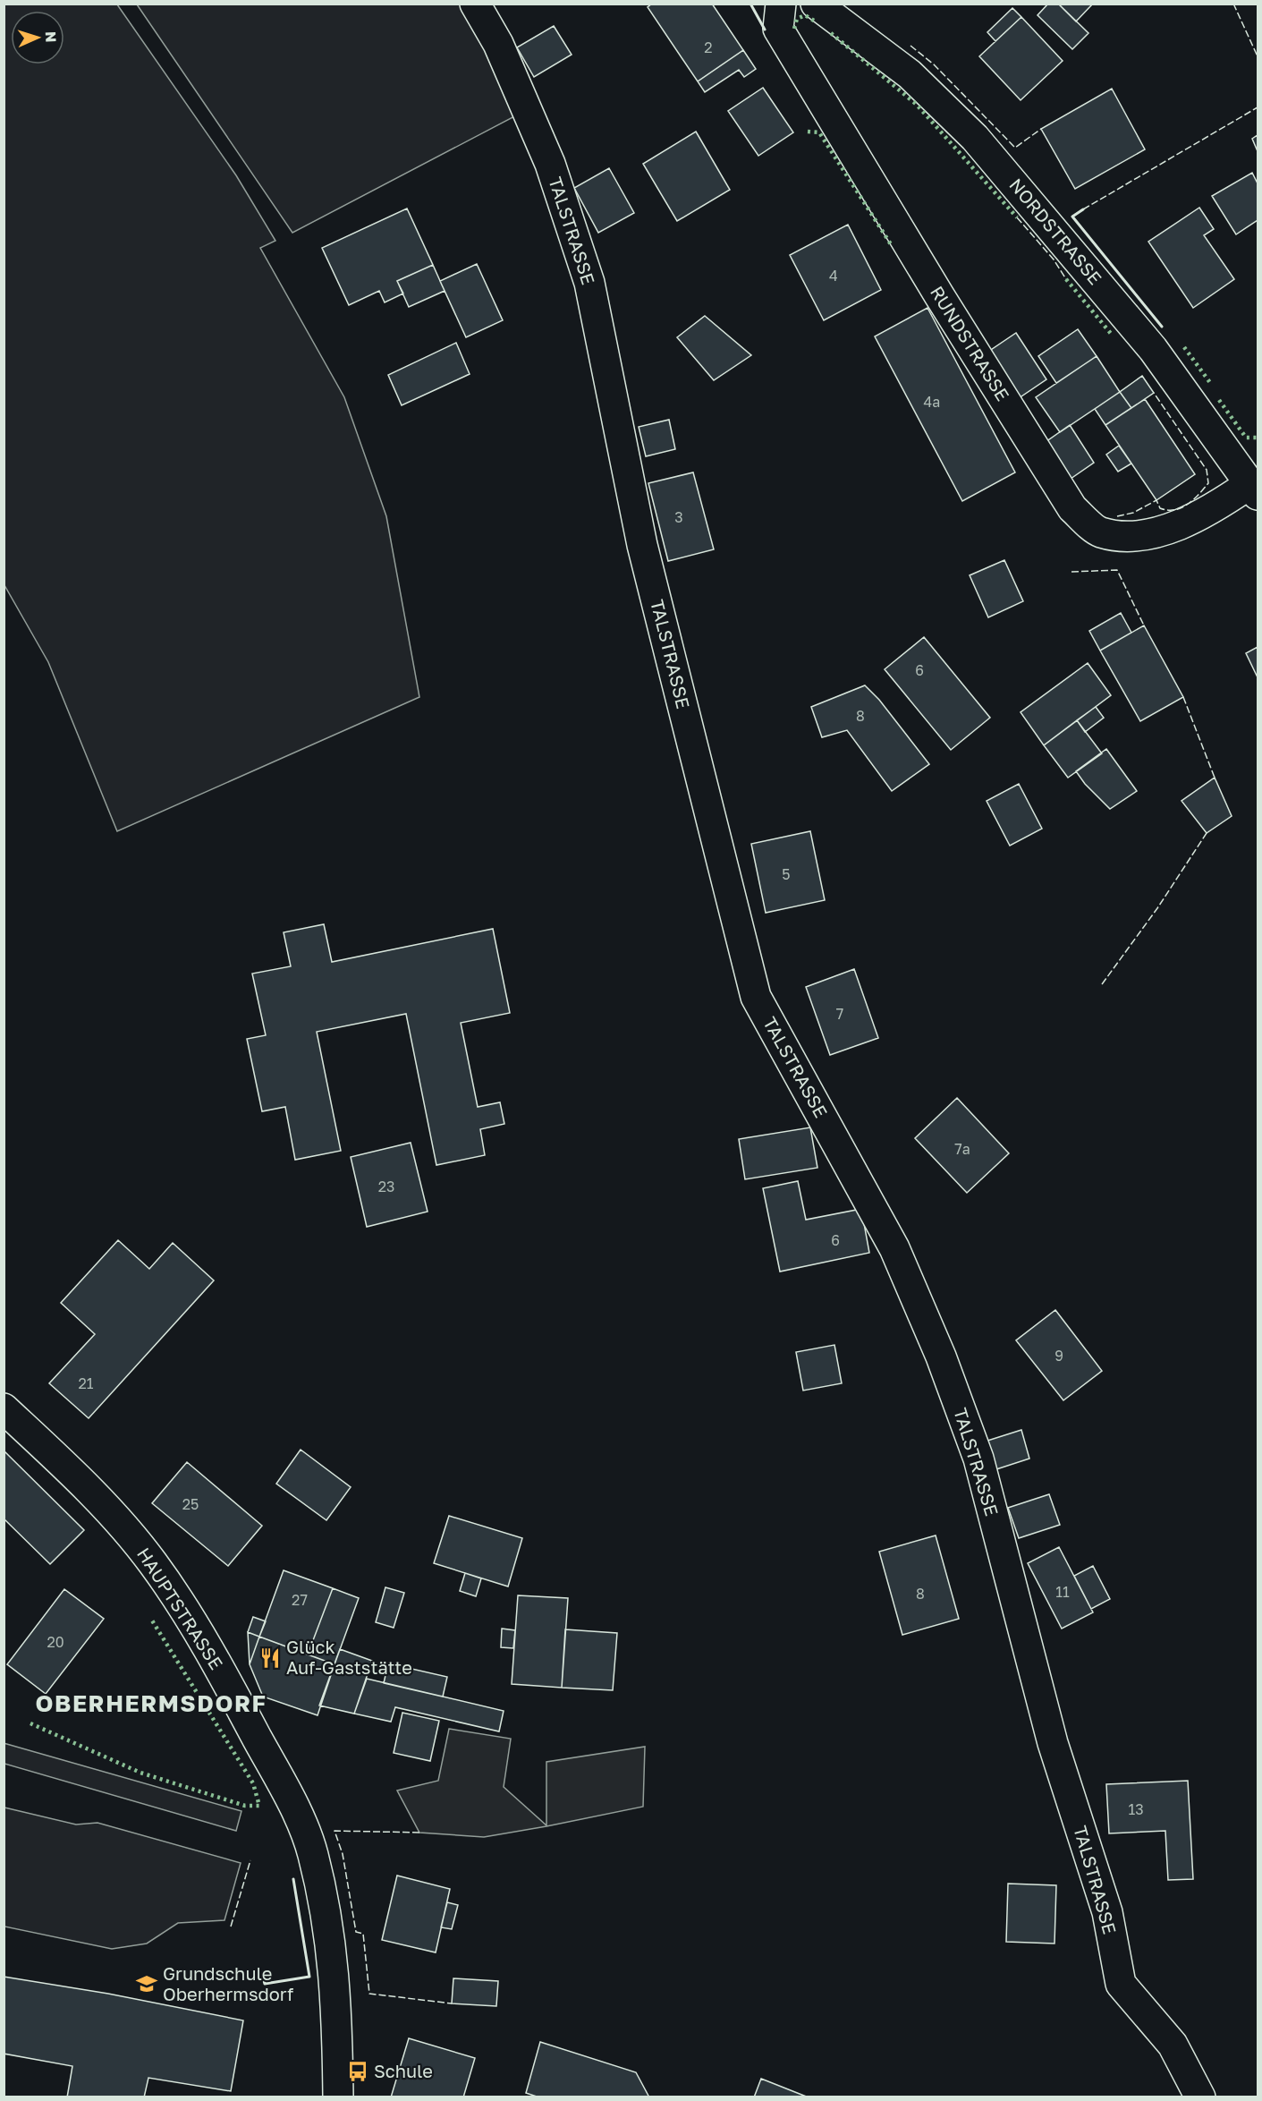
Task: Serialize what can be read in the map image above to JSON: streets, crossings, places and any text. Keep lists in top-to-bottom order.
{
  "streets": {
    "street": [
      "TALSTRASSE",
      "NORDSTRASSE",
      "RUNDSTRASSE",
      "HAUPTSTRASSE"
    ]
  },
  "crossings": [
    ["NORDSTRASSE", "RUNDSTRASSE"]
  ],
  "districts": ["OBERHERMSDORF"],
  "places": {
    "restaurant": ["Glück Auf-Gaststätte"],
    "school or university": ["Grundschule Oberhermsdorf"],
    "bus stop": ["Schule"]
  },
  "house_numbers": [
    "2",
    "4",
    "4a",
    "3",
    "6",
    "8",
    "5",
    "7",
    "7a",
    "23",
    "6",
    "9",
    "21",
    "25",
    "11",
    "8",
    "27",
    "20",
    "13"
  ],
  "north": "right"
}
